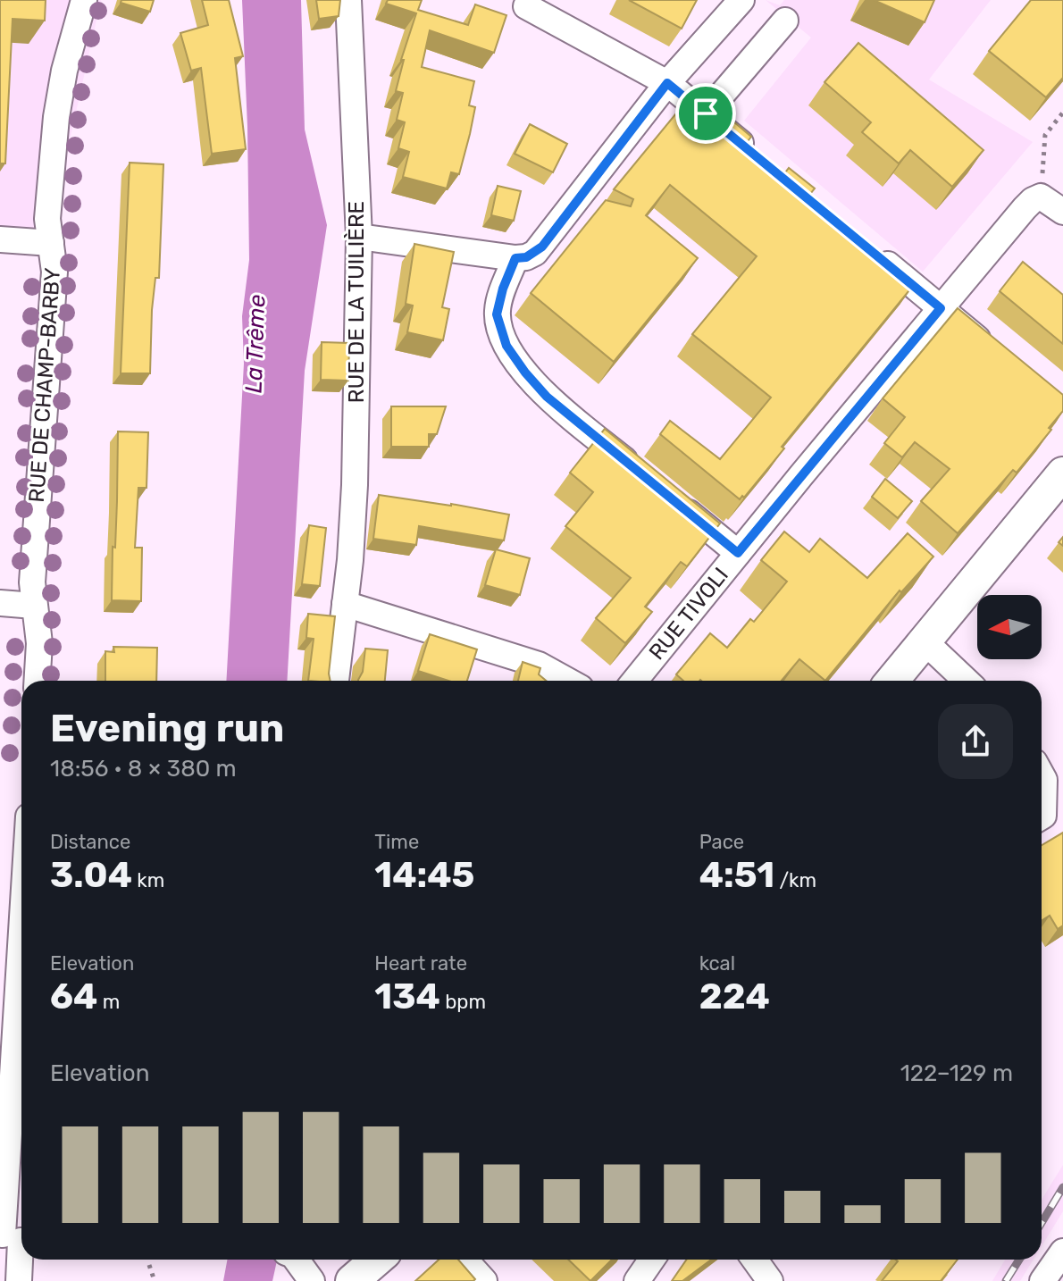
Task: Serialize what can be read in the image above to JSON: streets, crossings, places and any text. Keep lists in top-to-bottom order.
{
  "streets": {
    "street": ["RUE DE LA TUILIÈRE", "RUE DE CHAMP-BARBY", "RUE TIVOLI"]
  },
  "water": ["La Trême"],
  "north": "left",
  "page": {
    "heading": ["Evening run", "18:56 · 8 × 380 m"],
    "stats": [
      ["Distance", "3.04 km"],
      ["Time", "14:45"],
      ["Pace", "4:51 /km"],
      ["Elevation", "64 m"],
      ["Heart rate", "134 bpm"],
      ["kcal", "224"]
    ],
    "chart": ["Elevation", "122–129 m"]
  }
}
